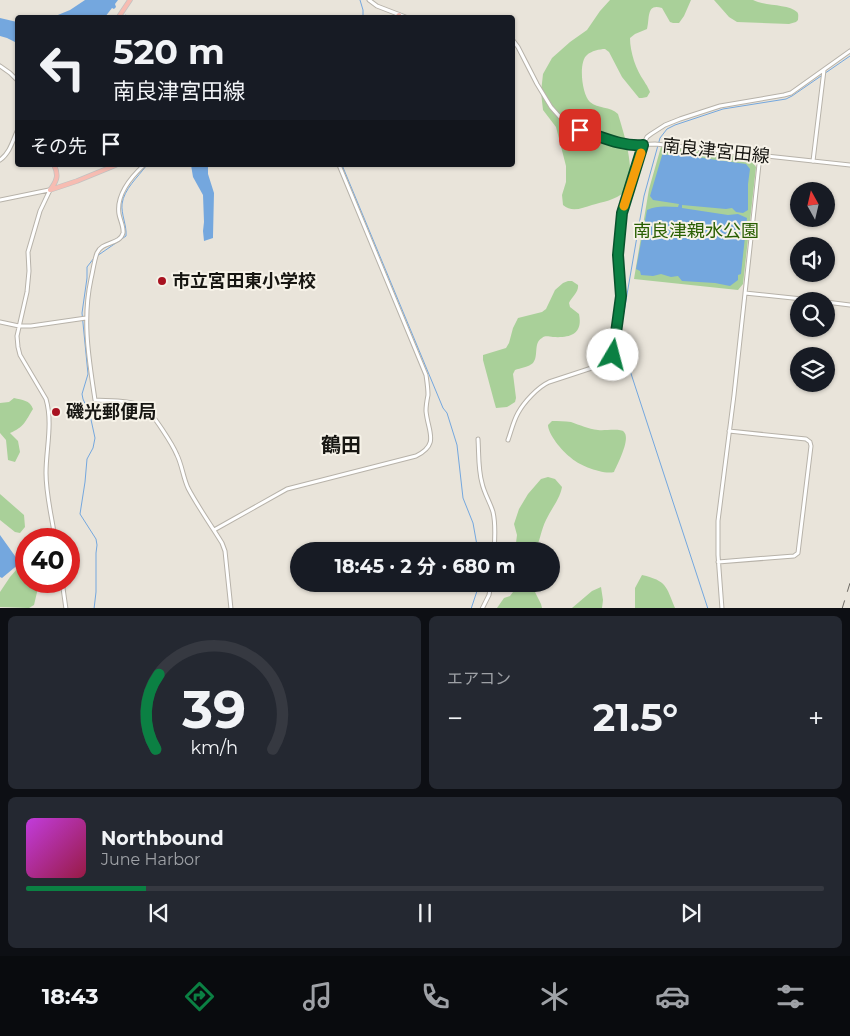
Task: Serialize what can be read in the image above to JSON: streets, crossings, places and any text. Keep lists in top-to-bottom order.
{
  "streets": {
    "street": ["南良津宮田線"]
  },
  "districts": ["鶴田"],
  "parks": ["南良津親水公園"],
  "places": ["市立宮田東小学校", "磯光郵便局"],
  "north": "top",
  "page": {
    "turn": ["520 m", "南良津宮田線"],
    "then": "その先",
    "limit": "40",
    "trip": "18:45 · 2 分 · 680 m",
    "tile": "エアコン",
    "heat": ["−", "21.5°", "+"],
    "song": ["Northbound", "June Harbor"],
    "tabs": "18:43",
    "gauge": ["39", "km/h"]
  }
}
